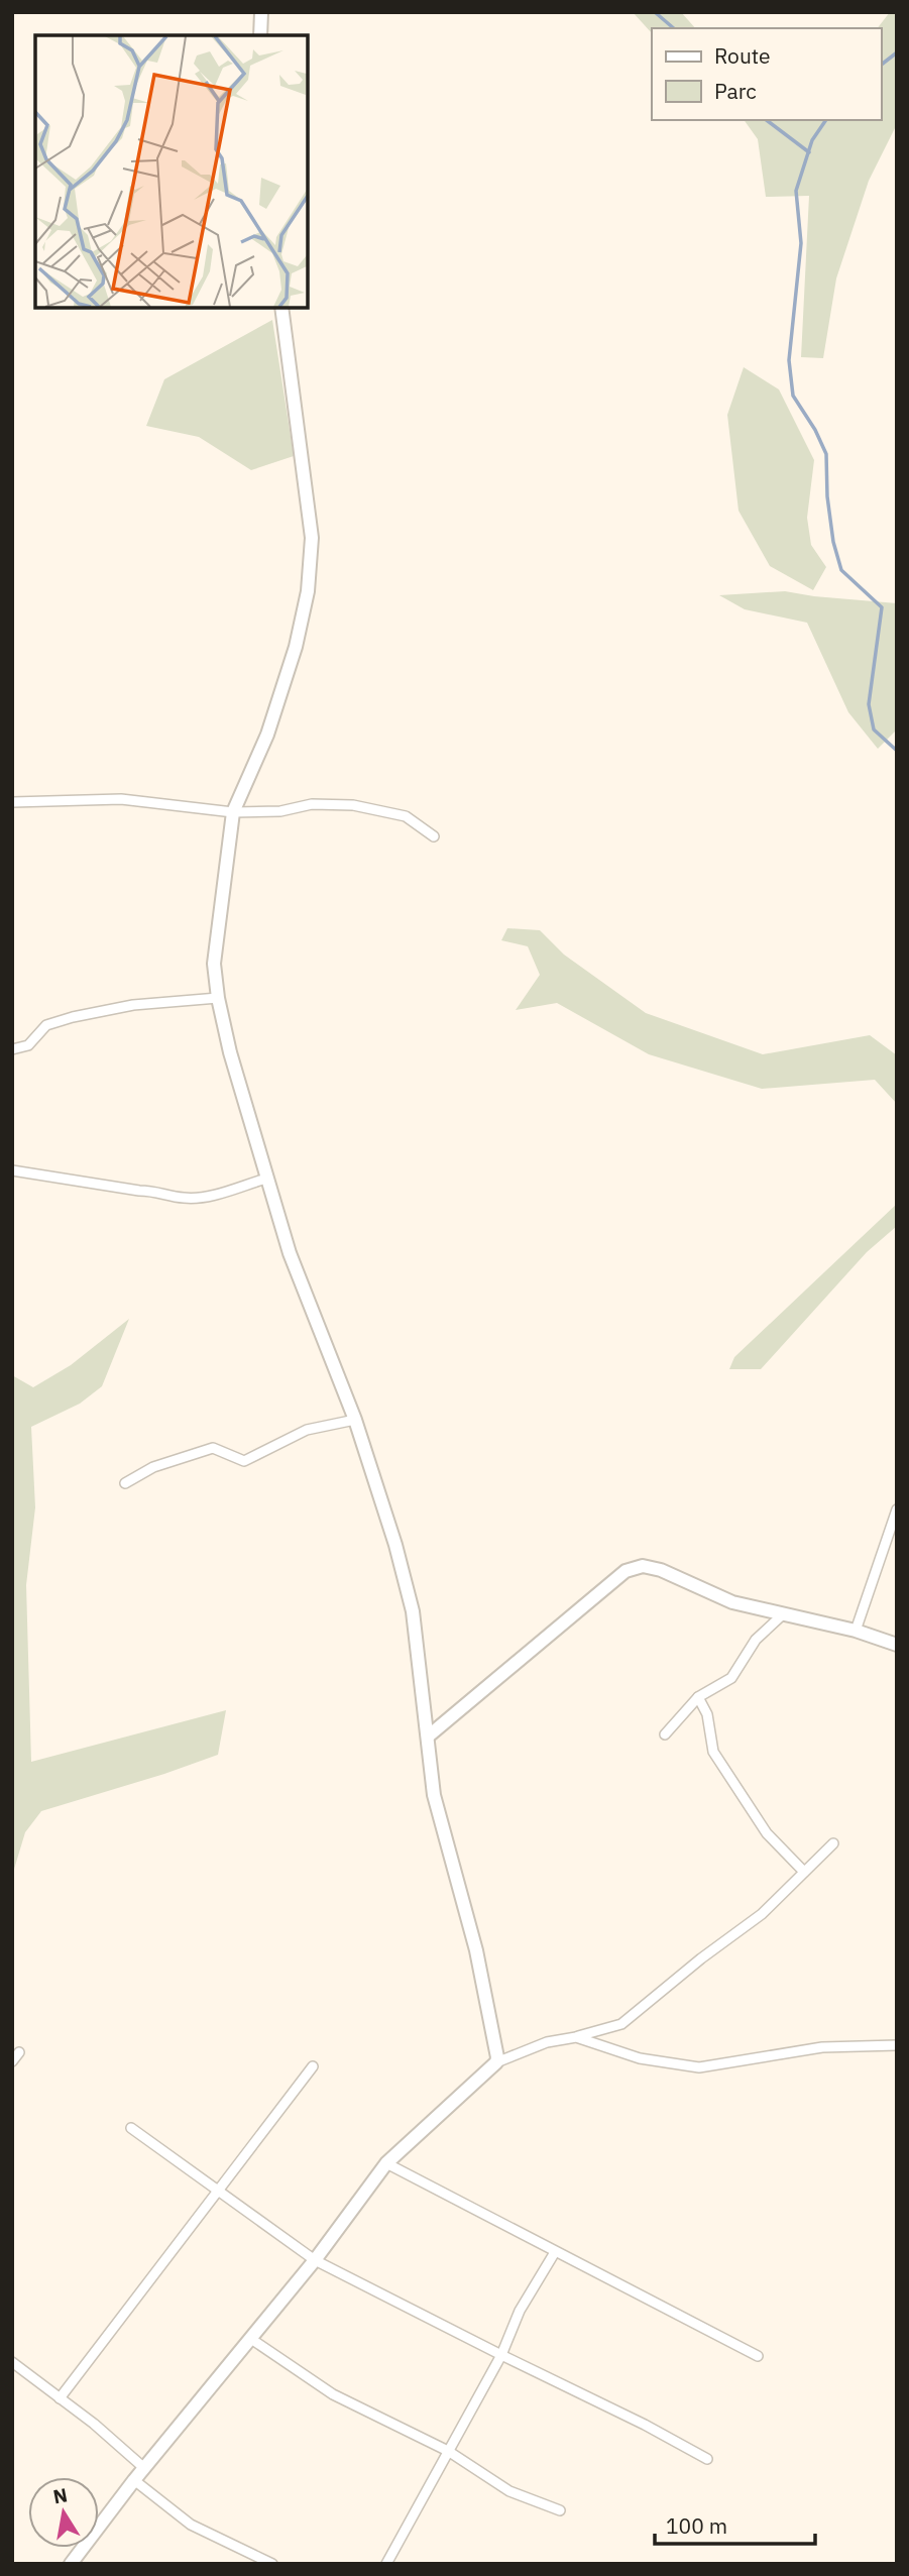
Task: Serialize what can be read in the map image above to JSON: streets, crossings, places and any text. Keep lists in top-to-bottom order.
{
  "legend": ["Route", "Parc"],
  "scale_bar": "100 m",
  "north": "top"
}
